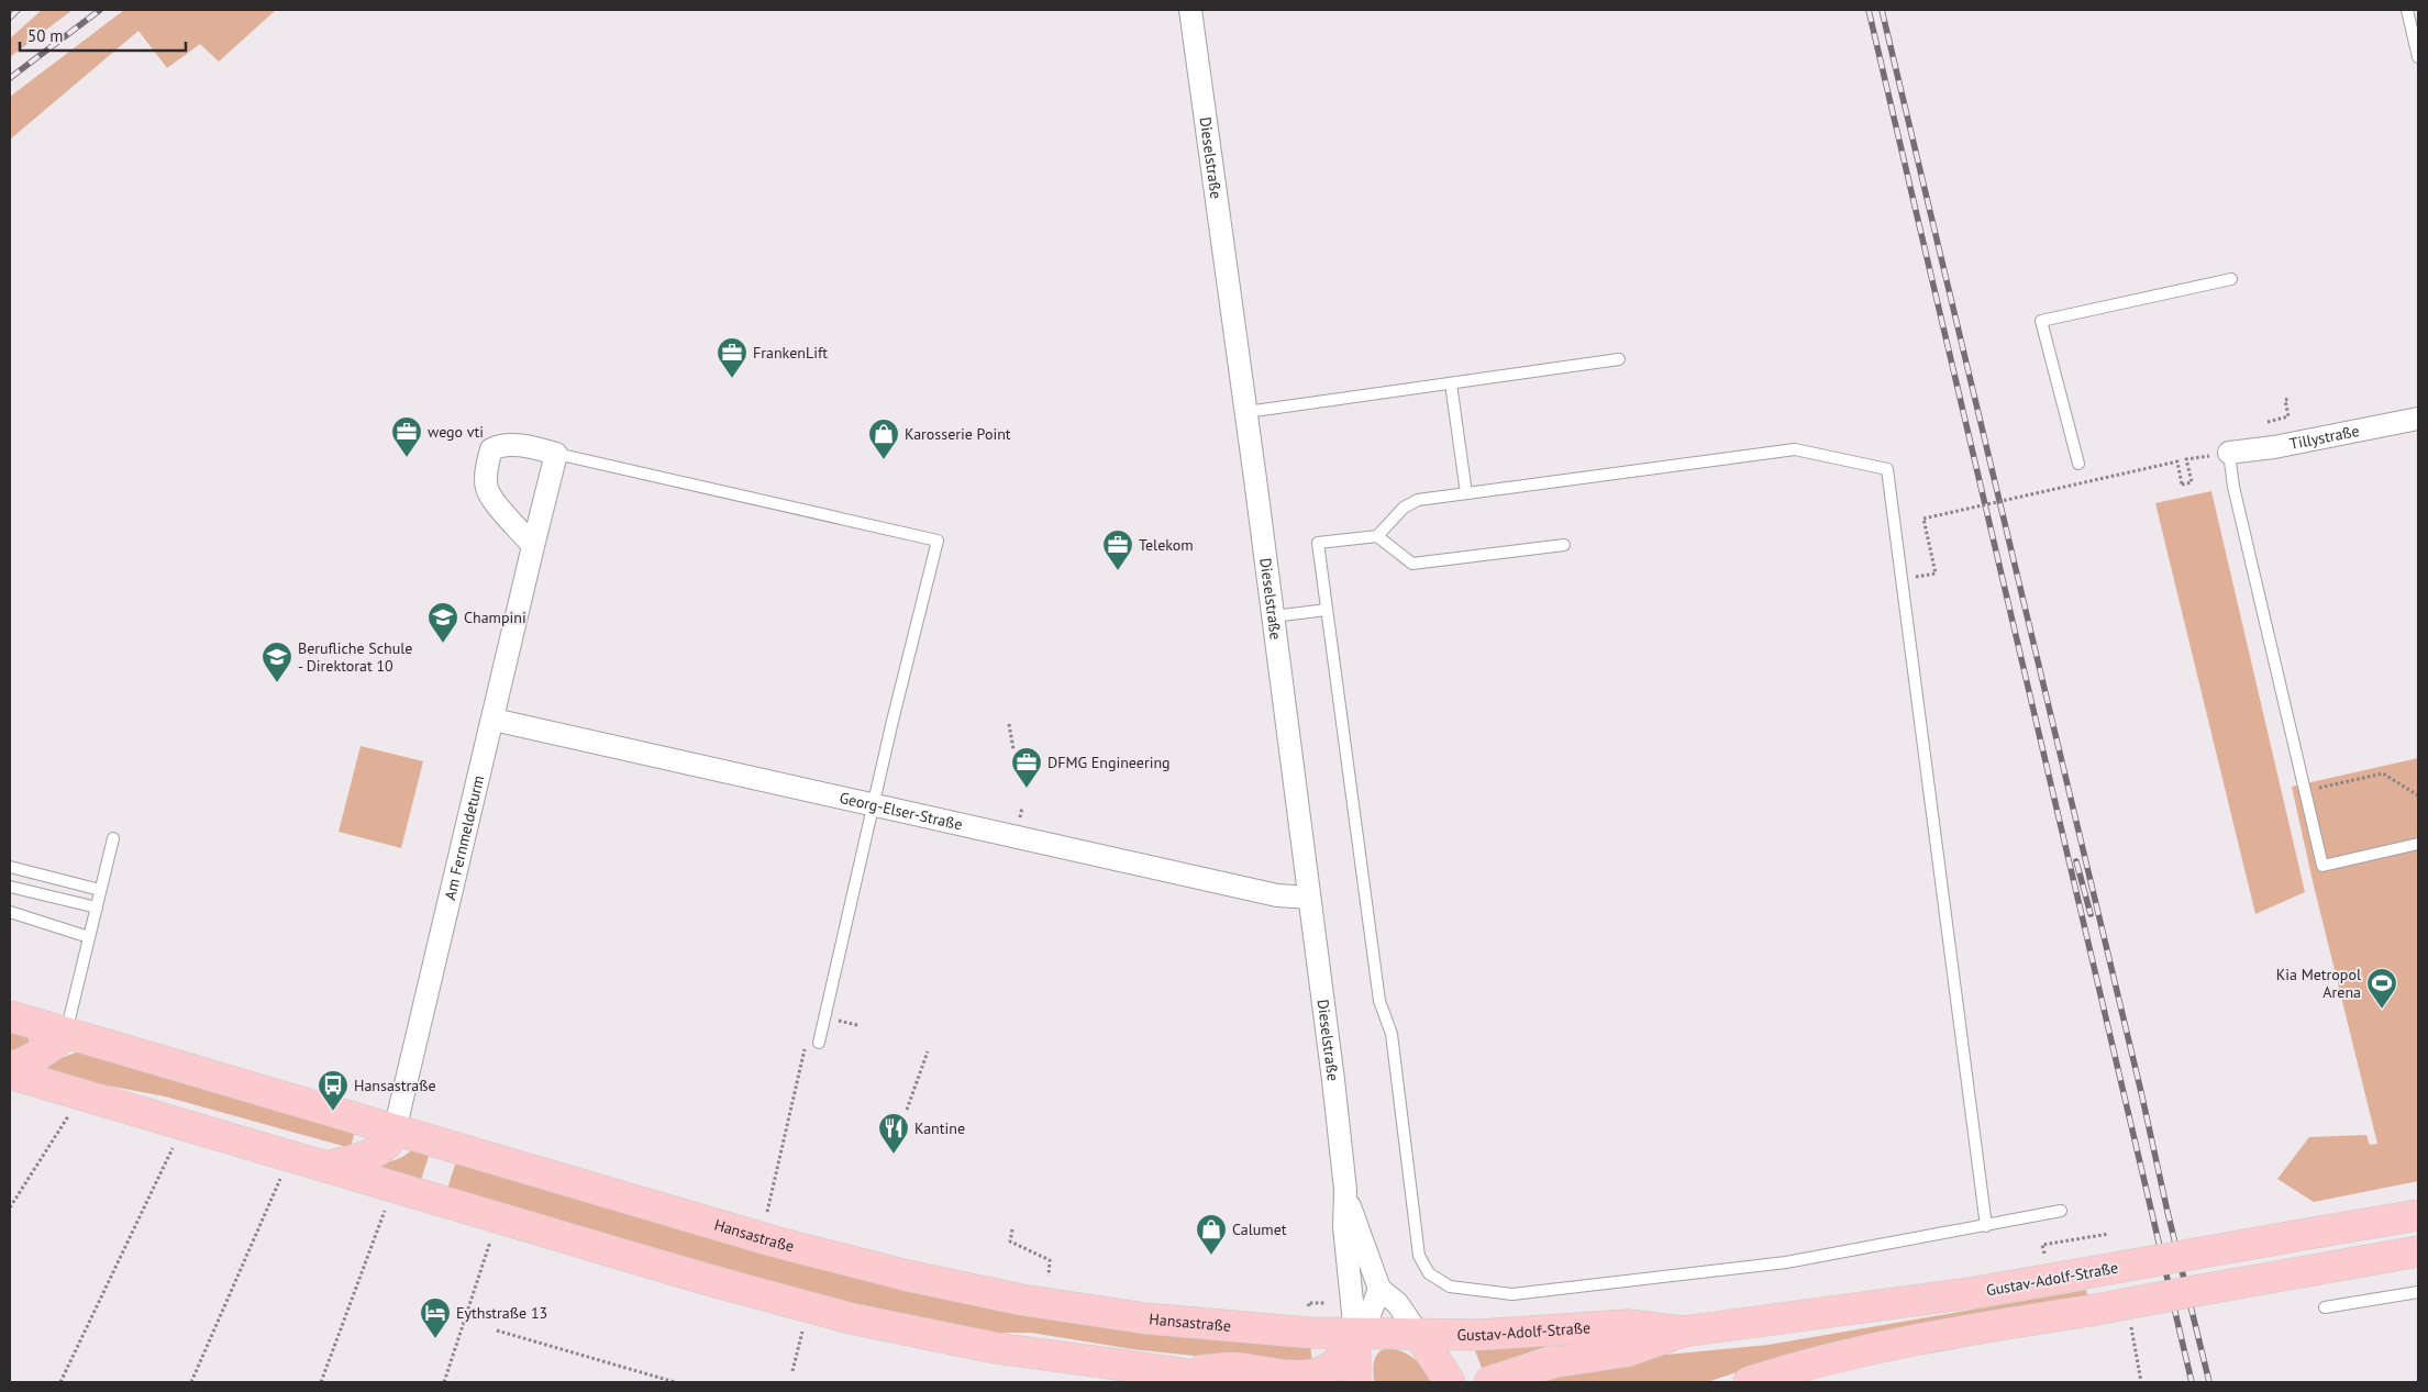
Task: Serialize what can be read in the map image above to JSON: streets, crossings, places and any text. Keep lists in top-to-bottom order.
{
  "streets": {
    "main road": ["Hansastraße", "Gustav-Adolf-Straße"],
    "street": [
      "Dieselstraße",
      "Tillystraße",
      "Georg-Elser-Straße",
      "Am Fernmeldeturm"
    ]
  },
  "crossings": [
    ["Dieselstraße", "Georg-Elser-Straße"],
    ["Dieselstraße", "Hansastraße"],
    ["Dieselstraße", "Gustav-Adolf-Straße"],
    ["Georg-Elser-Straße", "Am Fernmeldeturm"],
    ["Am Fernmeldeturm", "Hansastraße"],
    ["Hansastraße", "Gustav-Adolf-Straße"]
  ],
  "places": {
    "office": [
      "FrankenLift",
      "wego vti",
      "Telekom",
      "DFMG Engineering"
    ],
    "shop": ["Karosserie Point", "Calumet"],
    "school or university": ["Champini", "Berufliche Schule - Direktorat 10"],
    "sports": ["Kia Metropol Arena"],
    "bus stop": ["Hansastraße"],
    "restaurant": ["Kantine"],
    "hotel": ["Eythstraße 13"]
  },
  "scale_bar": "50 m"
}
